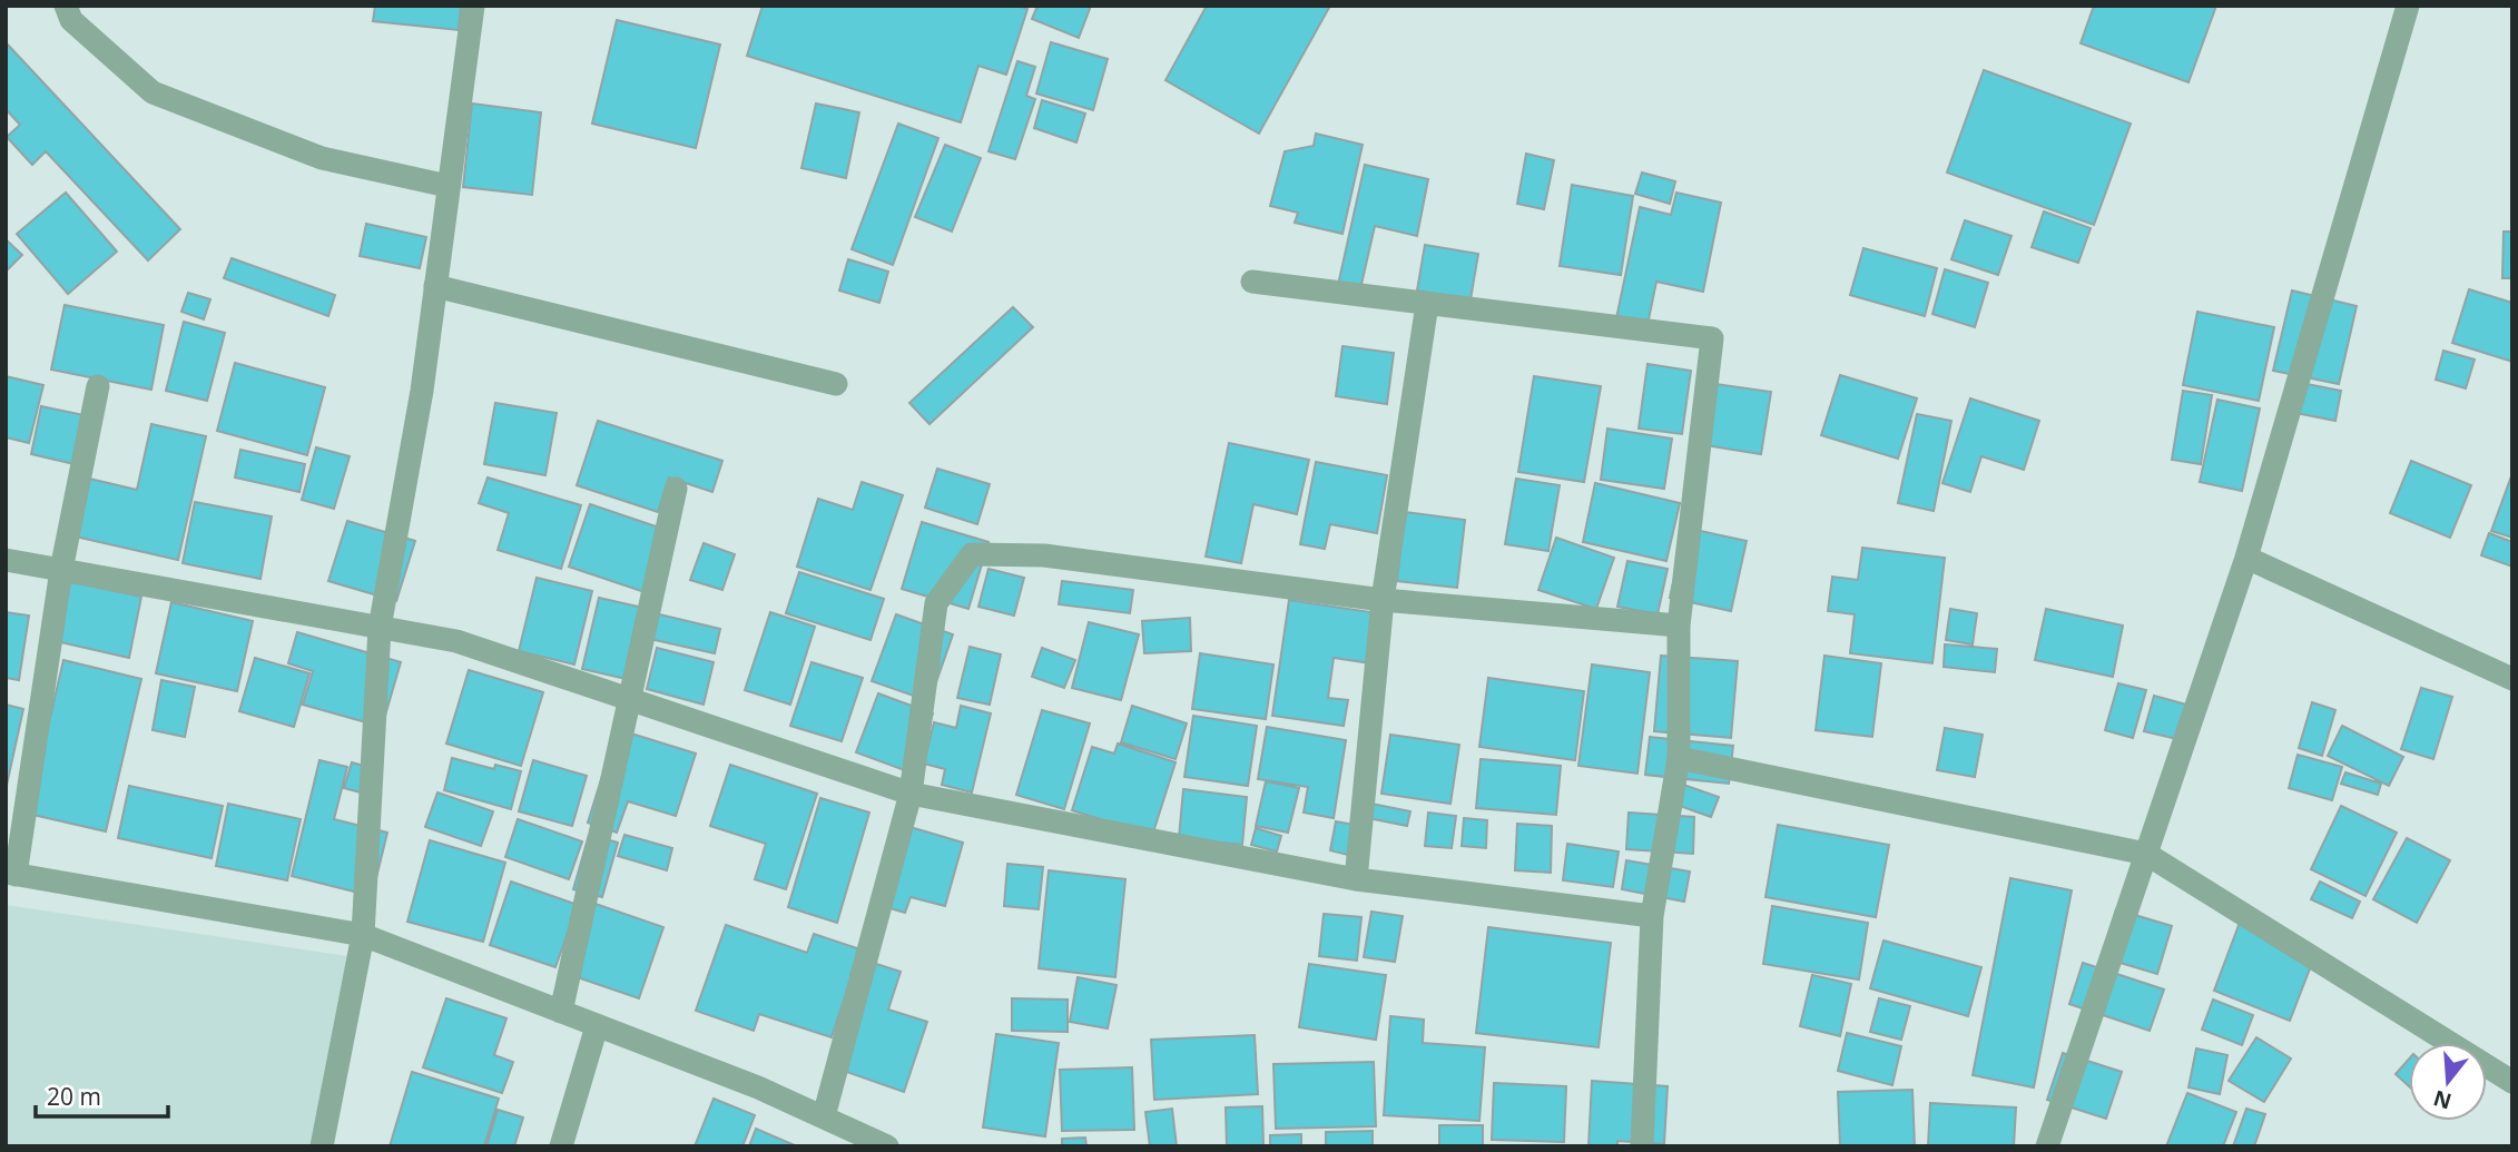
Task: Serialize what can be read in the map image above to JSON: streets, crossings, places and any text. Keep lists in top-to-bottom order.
{
  "scale_bar": "20 m",
  "north": "bottom"
}
